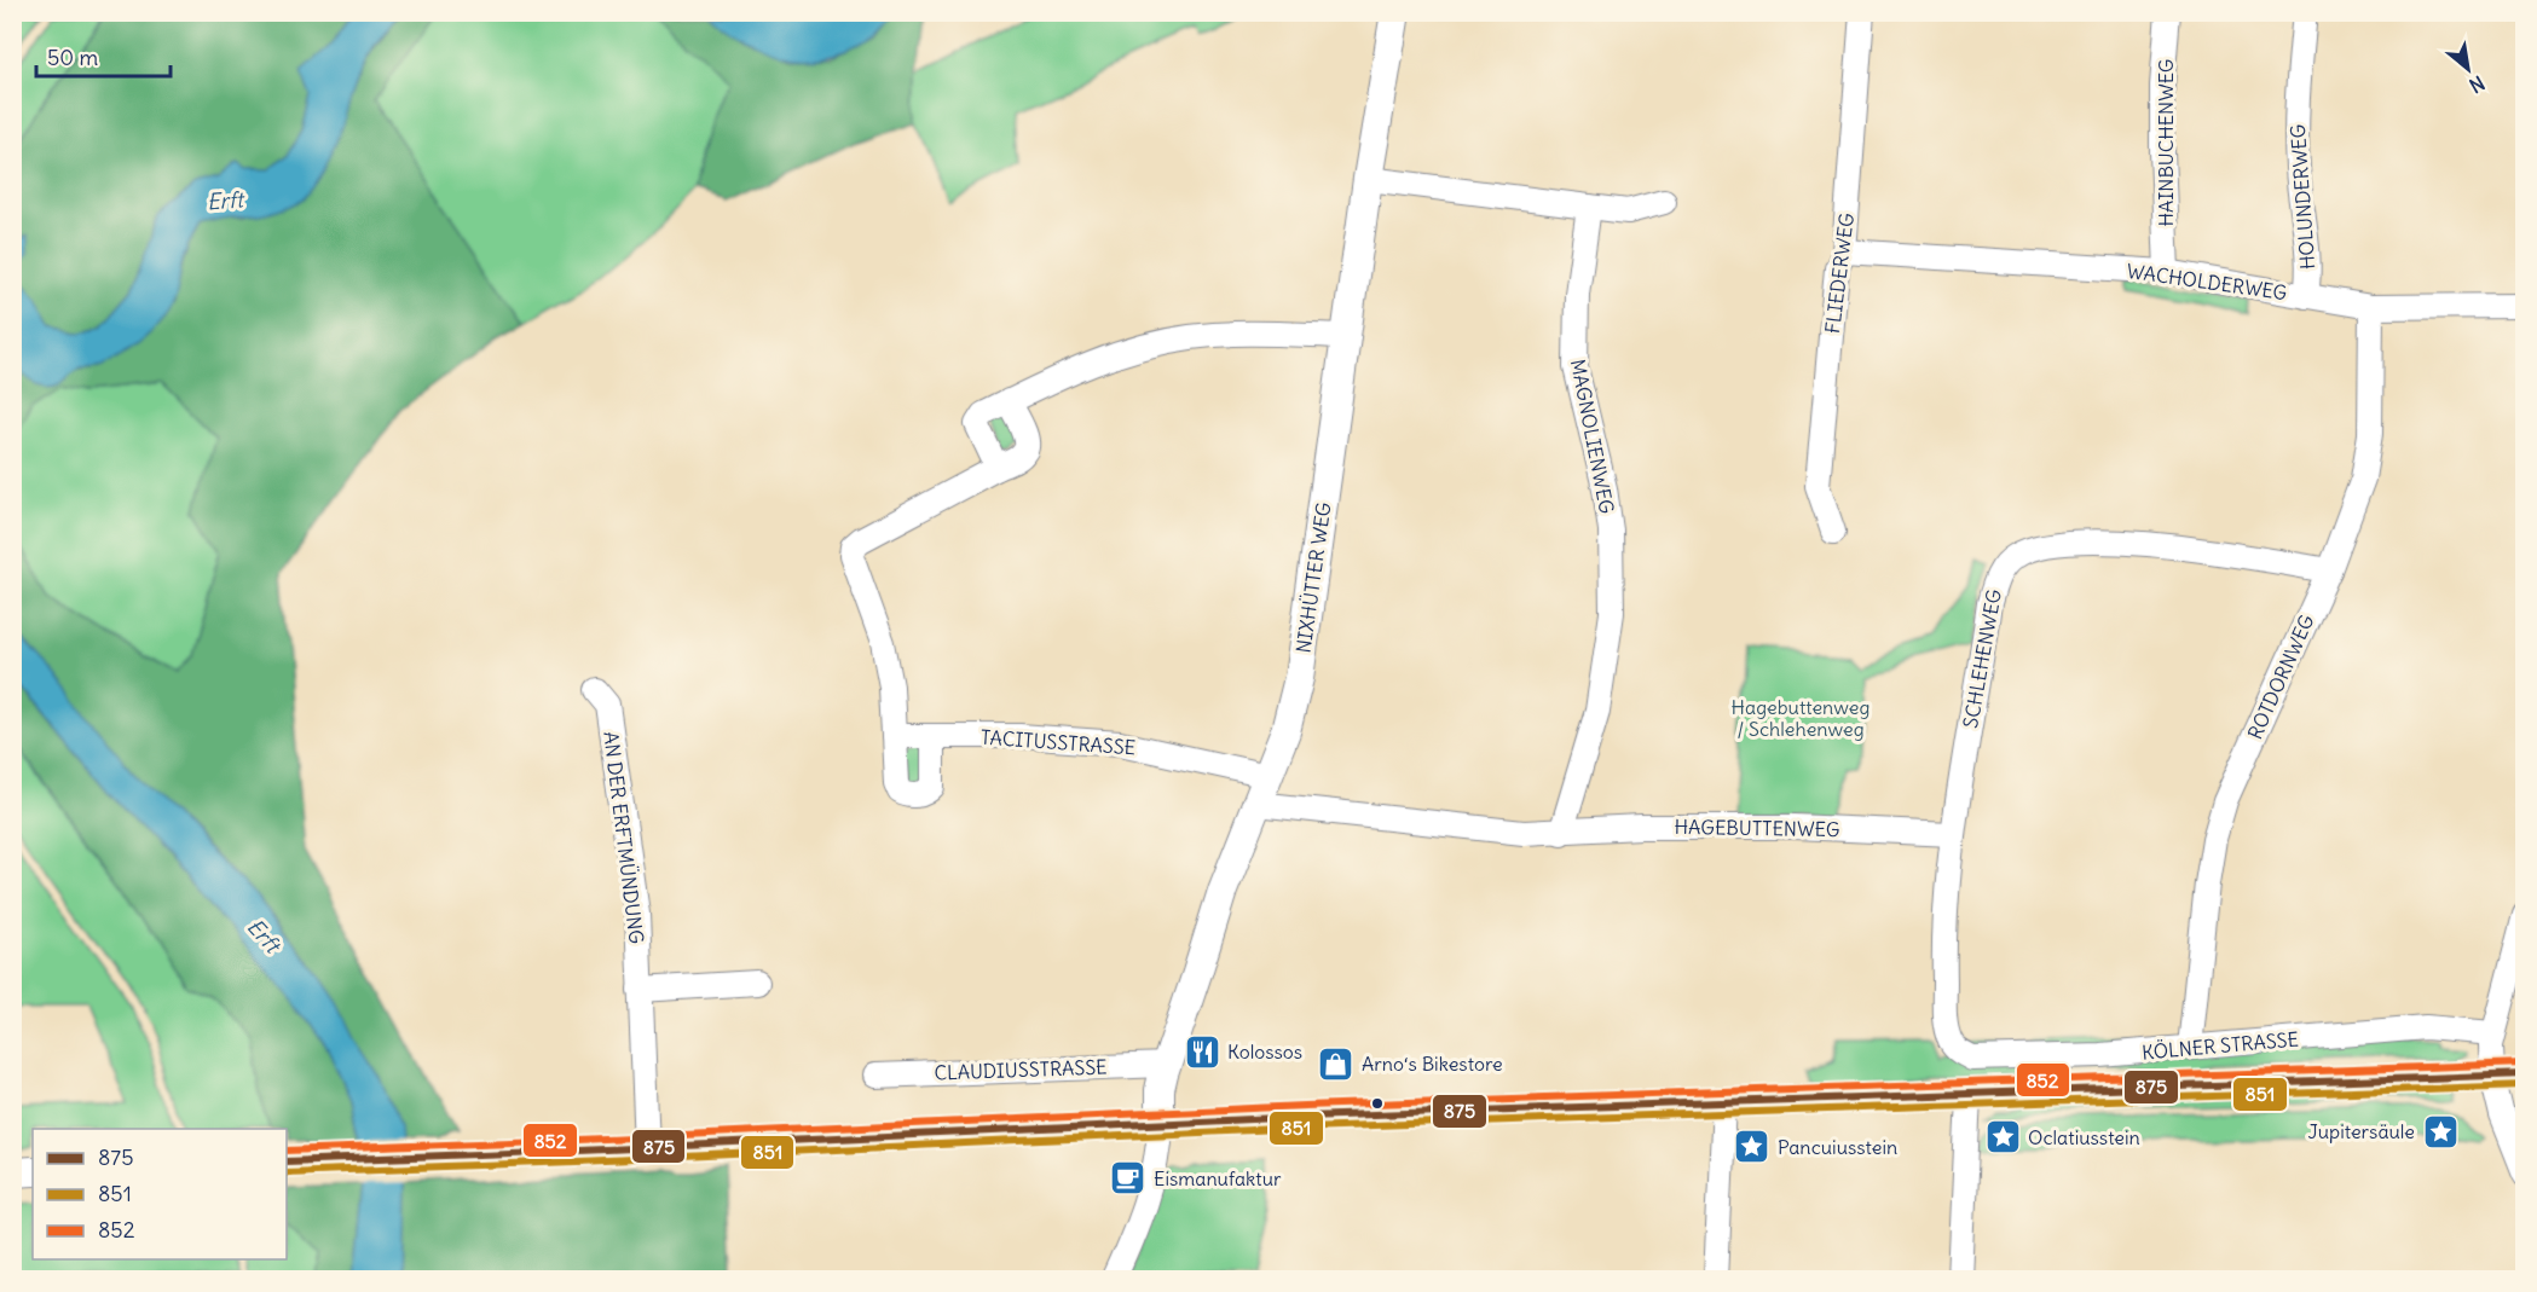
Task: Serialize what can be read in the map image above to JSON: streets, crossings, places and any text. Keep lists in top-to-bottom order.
{
  "streets": {
    "main road": ["NIXHÜTTER WEG", "KÖLNER STRASSE"],
    "street": [
      "HAINBUCHENWEG",
      "HOLUNDERWEG",
      "FLIEDERWEG",
      "WACHOLDERWEG",
      "MAGNOLIENWEG",
      "SCHLEHENWEG",
      "ROTDORNWEG",
      "TACITUSSTRASSE",
      "HAGEBUTTENWEG",
      "AN DER ERFTMÜNDUNG",
      "CLAUDIUSSTRASSE"
    ]
  },
  "crossings": [
    ["HAINBUCHENWEG", "WACHOLDERWEG"],
    ["HOLUNDERWEG", "WACHOLDERWEG"],
    ["FLIEDERWEG", "WACHOLDERWEG"],
    ["WACHOLDERWEG", "ROTDORNWEG"],
    ["MAGNOLIENWEG", "HAGEBUTTENWEG"],
    ["NIXHÜTTER WEG", "TACITUSSTRASSE"],
    ["NIXHÜTTER WEG", "KÖLNER STRASSE"],
    ["NIXHÜTTER WEG", "CLAUDIUSSTRASSE"],
    ["SCHLEHENWEG", "ROTDORNWEG"],
    ["SCHLEHENWEG", "HAGEBUTTENWEG"],
    ["SCHLEHENWEG", "KÖLNER STRASSE"],
    ["ROTDORNWEG", "KÖLNER STRASSE"],
    ["AN DER ERFTMÜNDUNG", "KÖLNER STRASSE"]
  ],
  "water": ["Erft"],
  "parks": ["Hagebuttenweg / Schlehenweg"],
  "places": {
    "restaurant": ["Kolossos"],
    "shop": ["Arno‘s Bikestore"],
    "place": ["Jupitersäule", "Oclatiusstein", "Pancuiusstein"],
    "cafe": ["Eismanufaktur"]
  },
  "lines": ["transit line 852", "transit line 875", "transit line 851"],
  "legend": ["875", "851", "852"],
  "scale_bar": "50 m",
  "north": "bottom right"
}
